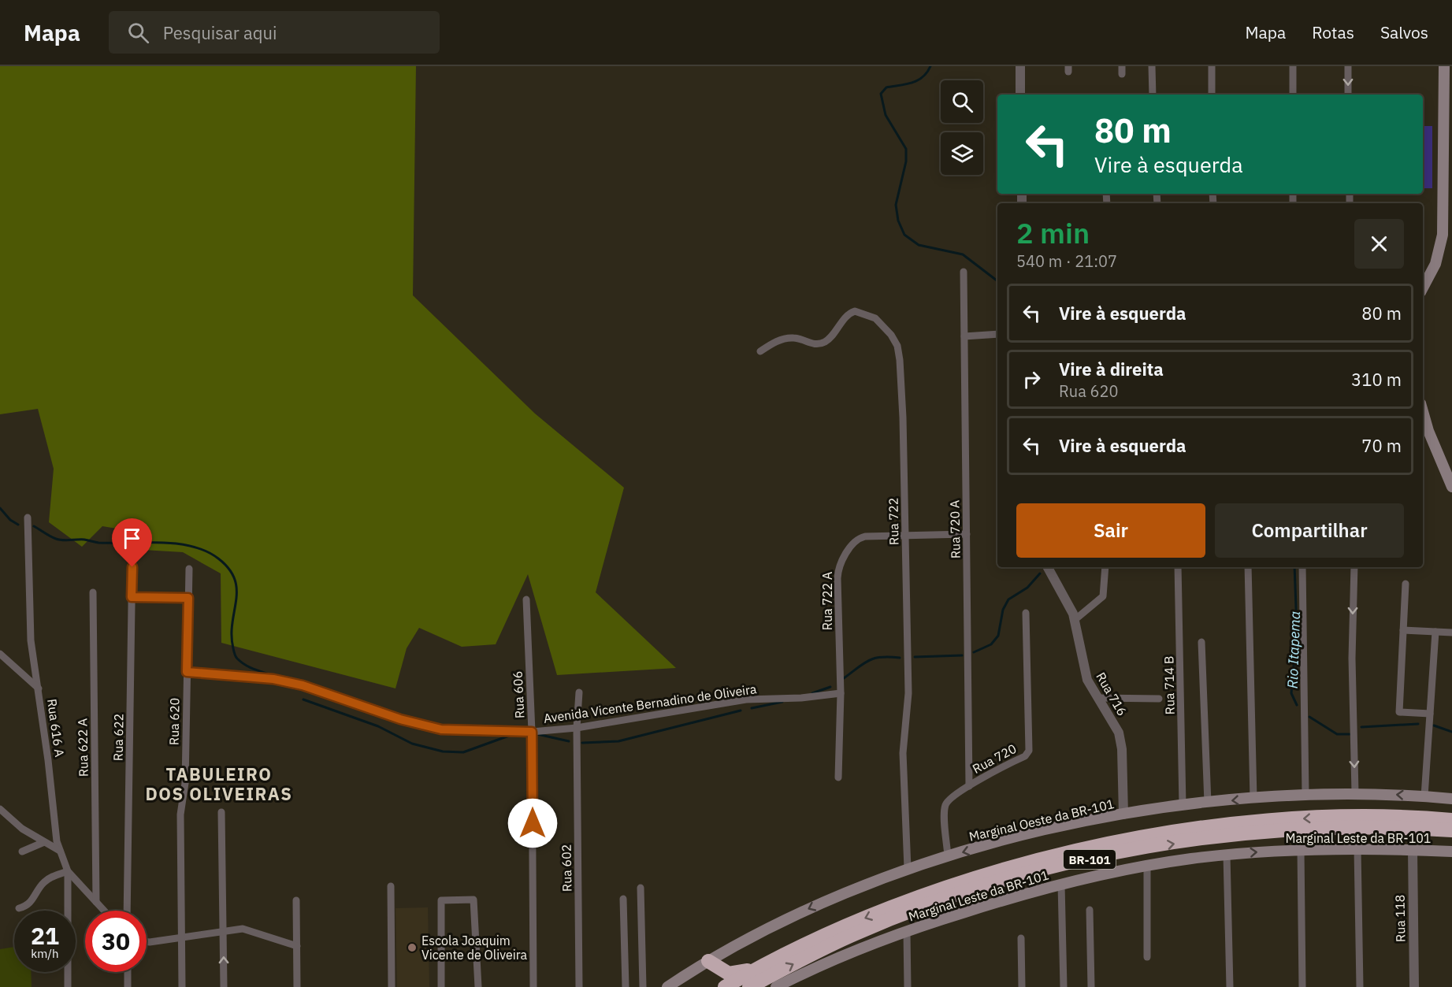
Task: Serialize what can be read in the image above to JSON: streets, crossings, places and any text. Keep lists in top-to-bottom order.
{
  "streets": {
    "highway": ["BR-101"],
    "main road": ["Marginal Oeste da BR-101", "Marginal Leste da BR-101"],
    "street": [
      "Rua 722",
      "Rua 720 A",
      "Rua 722 A",
      "Rua 714 B",
      "Rua 716",
      "Rua 606",
      "Avenida Vicente Bernadino de Oliveira",
      "Rua 620",
      "Rua 616 A",
      "Rua 622",
      "Rua 622 A",
      "Rua 720",
      "Rua 602",
      "Rua 118"
    ]
  },
  "crossings": [
    ["Rua 722", "Rua 722 A"],
    ["Rua 722", "Marginal Oeste da BR-101"],
    ["Rua 720 A", "Rua 722 A"],
    ["Rua 720 A", "Rua 720"],
    ["Rua 722 A", "Avenida Vicente Bernadino de Oliveira"],
    ["Rua 714 B", "Marginal Oeste da BR-101"],
    ["Rua 716", "Marginal Oeste da BR-101"],
    ["Rua 606", "Avenida Vicente Bernadino de Oliveira"],
    ["Avenida Vicente Bernadino de Oliveira", "Rua 620"],
    ["Avenida Vicente Bernadino de Oliveira", "Rua 602"],
    ["Rua 616 A", "Rua 622 A"],
    ["Rua 720", "Marginal Oeste da BR-101"],
    ["Marginal Leste da BR-101", "Rua 118"]
  ],
  "one_way": ["Marginal Oeste da BR-101"],
  "districts": ["TABULEIRO DOS OLIVEIRAS"],
  "water": ["Rio Itapema"],
  "places": ["Escola Joaquim Vicente de Oliveira"],
  "page": {
    "header": "Mapa",
    "search": "Pesquisar aqui",
    "nav": ["Mapa", "Rotas", "Salvos"],
    "turn": ["80 m", "Vire à esquerda"],
    "heading": ["2 min", "540 m · 21:07"],
    "list": [
      {
        "name": "Vire à esquerda",
        "value": "80 m"
      },
      {
        "name": "Vire à direita",
        "note": "Rua 620",
        "value": "310 m"
      },
      {
        "name": "Vire à esquerda",
        "value": "70 m"
      }
    ],
    "buttons": ["Sair", "Compartilhar"],
    "speed": "21 km/h",
    "limit": "30"
  }
}
